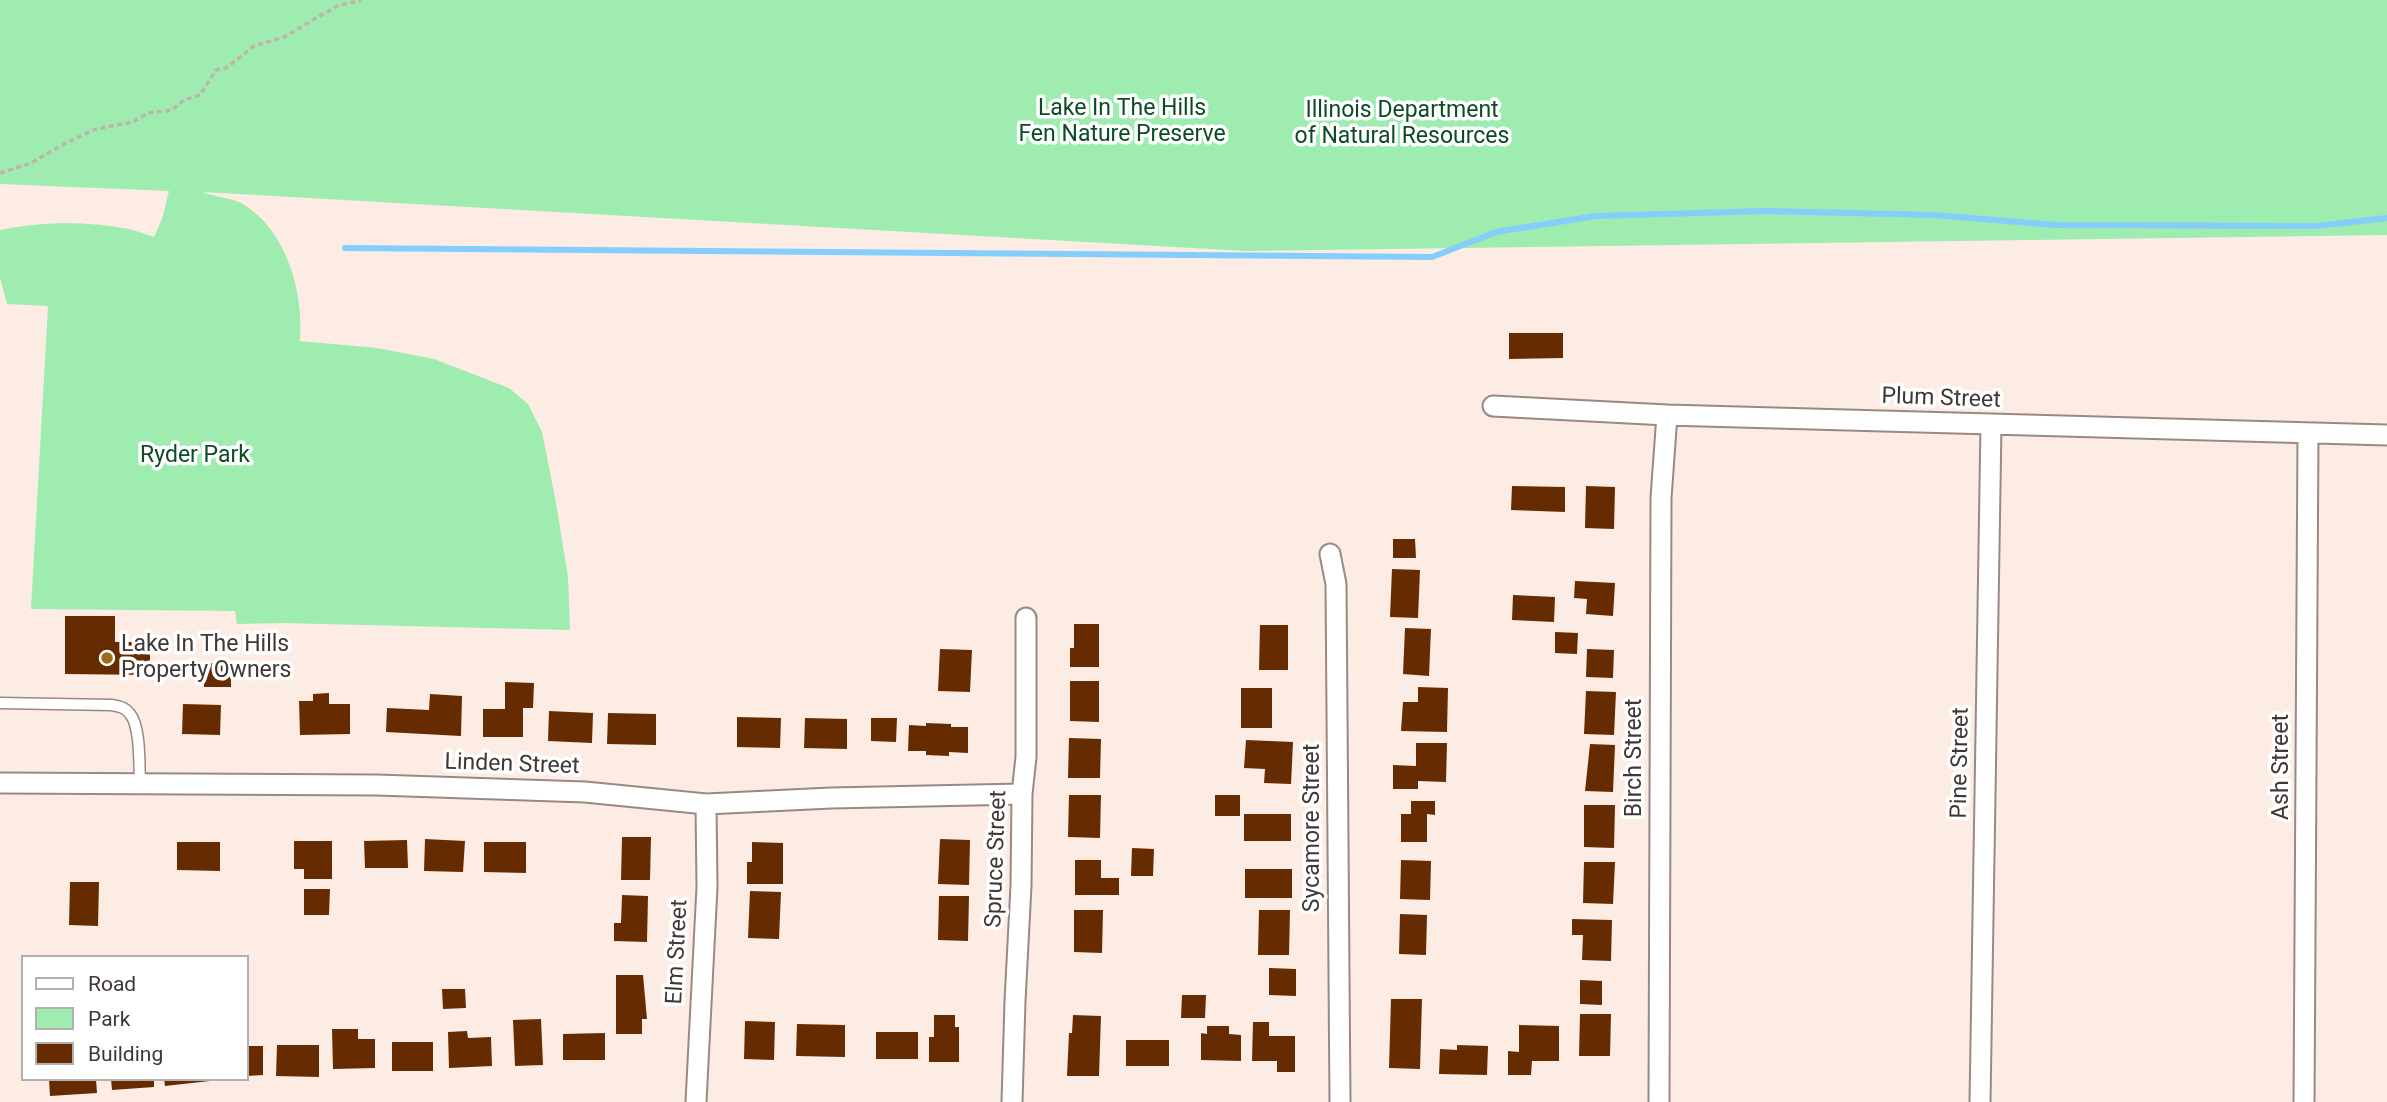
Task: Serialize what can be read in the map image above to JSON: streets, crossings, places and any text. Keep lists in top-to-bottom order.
{
  "streets": {
    "street": [
      "Plum Street",
      "Birch Street",
      "Pine Street",
      "Linden Street",
      "Ash Street",
      "Sycamore Street",
      "Spruce Street",
      "Elm Street"
    ]
  },
  "crossings": [
    ["Plum Street", "Birch Street"],
    ["Plum Street", "Pine Street"],
    ["Plum Street", "Ash Street"],
    ["Linden Street", "Spruce Street"],
    ["Linden Street", "Elm Street"]
  ],
  "parks": ["Lake In The Hills Fen Nature Preserve", "Illinois Department of Natural Resources", "Ryder Park"],
  "places": ["Lake In The Hills Property Owners"],
  "legend": ["Road", "Park", "Building"]
}
